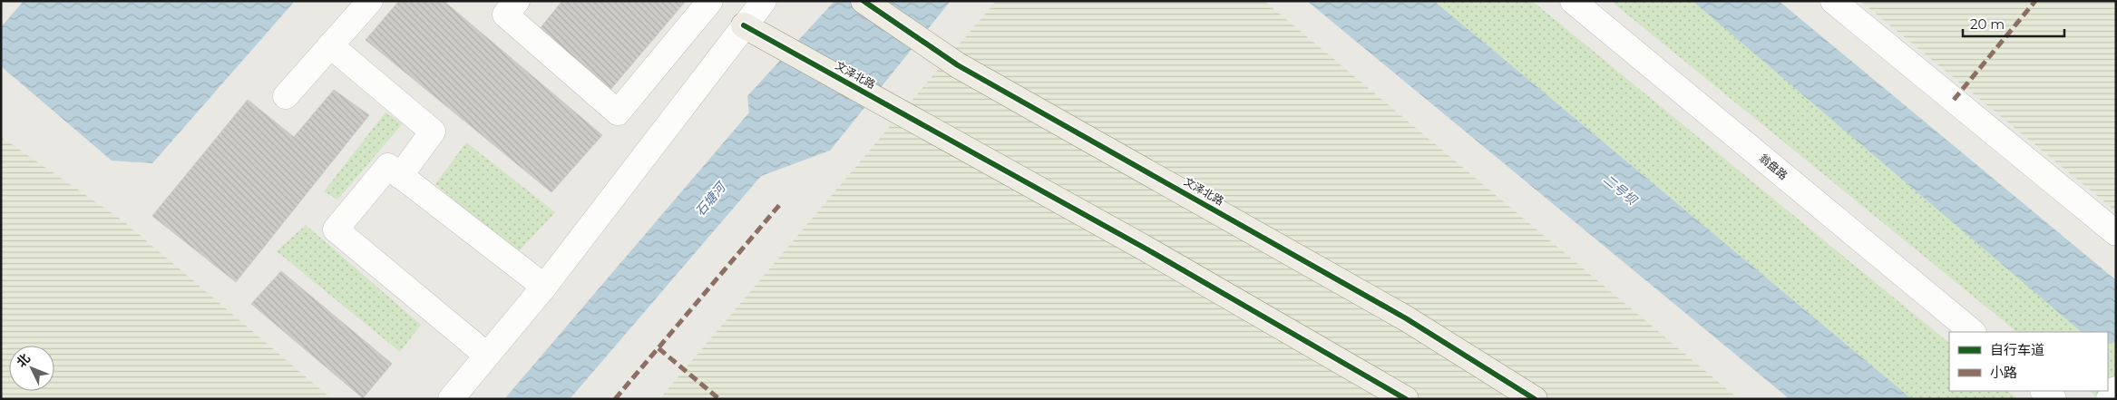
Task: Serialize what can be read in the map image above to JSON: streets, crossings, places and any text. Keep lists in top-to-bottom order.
{
  "streets": {
    "main road": ["文泽北路"],
    "street": ["翁盘路"]
  },
  "water": ["二号坝", "石塘河"],
  "legend": ["自行车道", "小路"],
  "scale_bar": "20 m",
  "north": "top left"
}
